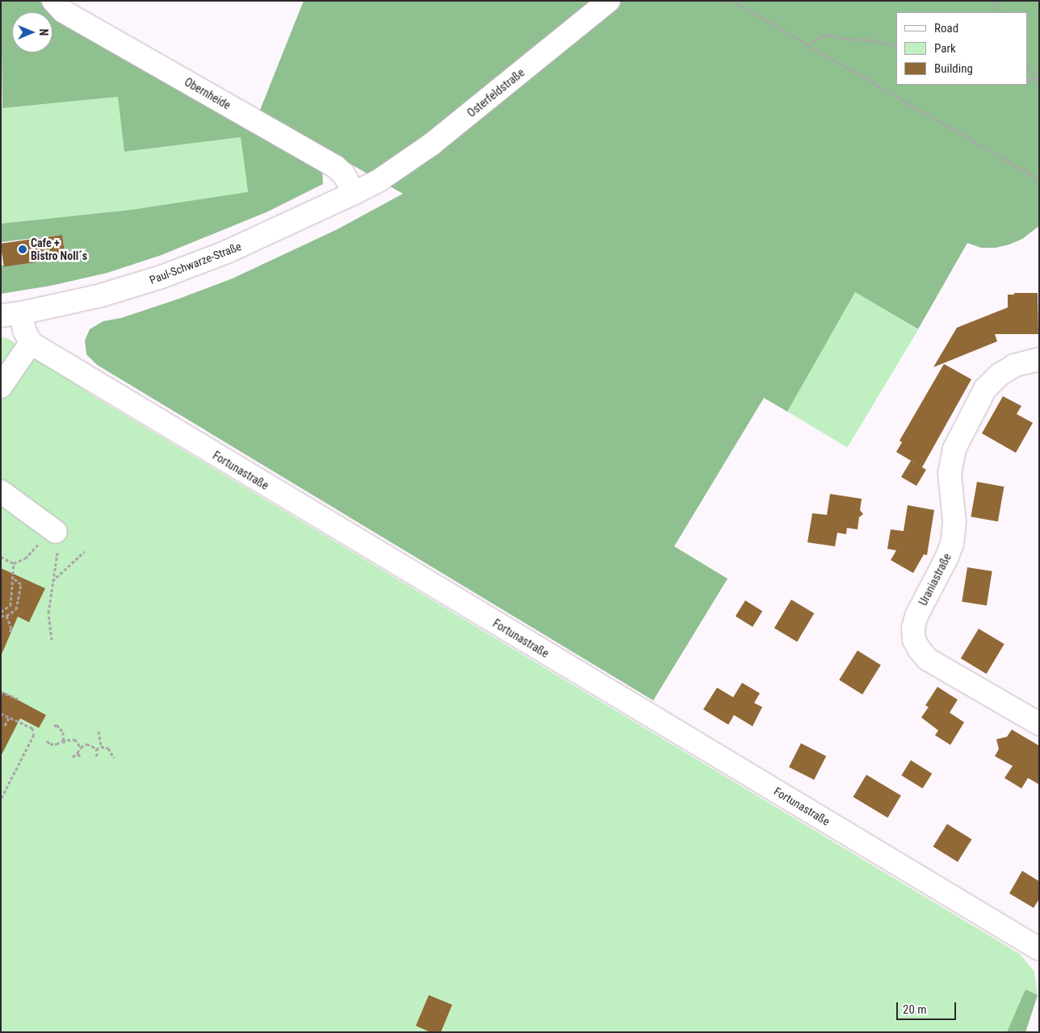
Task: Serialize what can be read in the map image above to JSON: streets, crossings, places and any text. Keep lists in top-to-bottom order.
{
  "streets": {
    "street": [
      "Osterfeldstraße",
      "Obernheide",
      "Paul-Schwarze-Straße",
      "Fortunastraße",
      "Uraniastraße"
    ]
  },
  "crossings": [
    ["Osterfeldstraße", "Paul-Schwarze-Straße"],
    ["Obernheide", "Paul-Schwarze-Straße"]
  ],
  "places": ["Cafe + Bistro Noll´s"],
  "legend": ["Road", "Park", "Building"],
  "scale_bar": "20 m",
  "north": "right"
}
